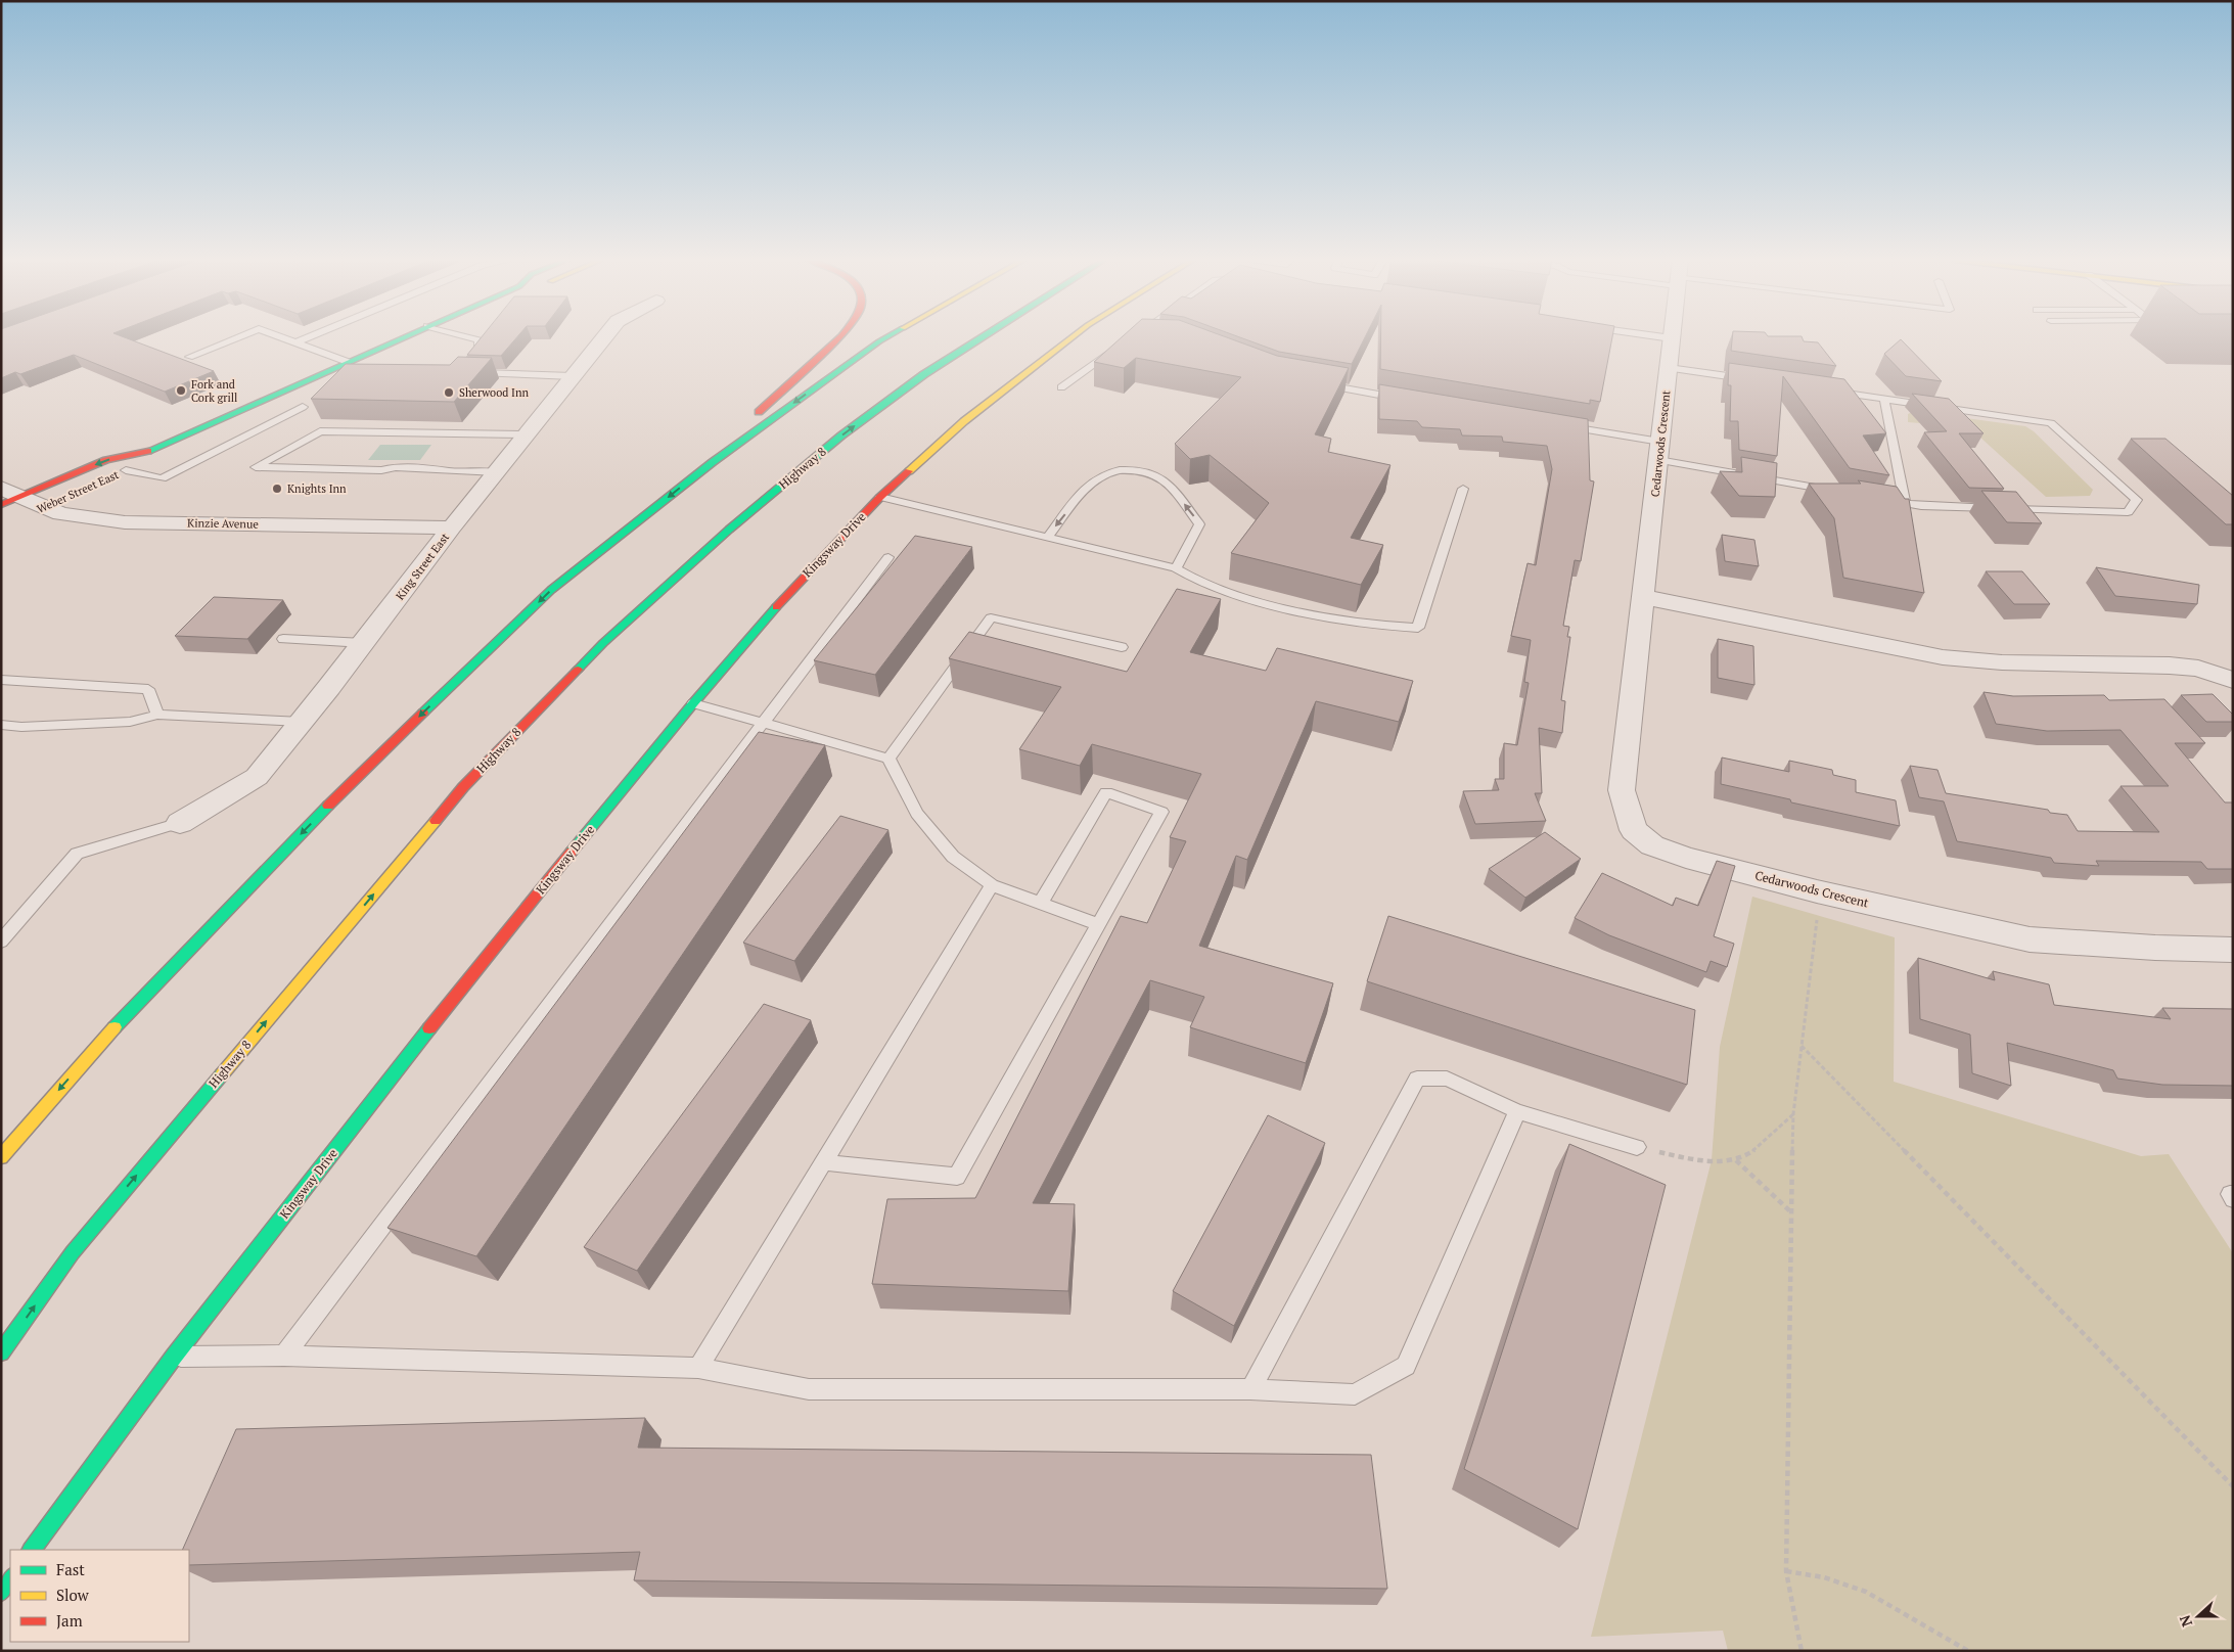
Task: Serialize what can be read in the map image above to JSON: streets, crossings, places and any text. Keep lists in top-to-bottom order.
{
  "streets": {
    "main road": ["Highway 8", "Weber Street East", "Kingsway Drive"],
    "street": ["Cedarwoods Crescent", "Kinzie Avenue", "King Street East"]
  },
  "crossings": [
    ["Weber Street East", "Kinzie Avenue"],
    ["Kinzie Avenue", "King Street East"]
  ],
  "places": ["Fork and Cork grill", "Sherwood Inn", "Knights Inn"],
  "legend": ["Fast", "Slow", "Jam"],
  "north": "left"
}
